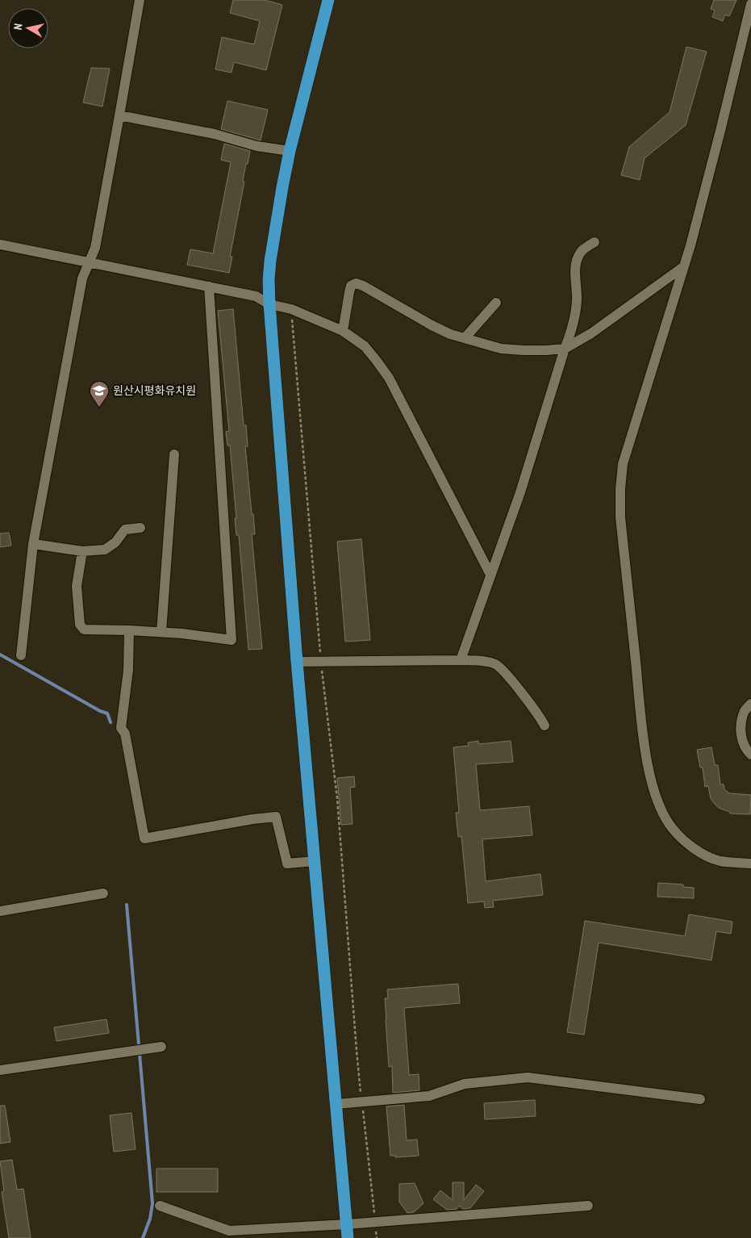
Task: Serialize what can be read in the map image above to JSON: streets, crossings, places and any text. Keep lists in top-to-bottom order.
{
  "places": {
    "school or university": ["원산시평화유치원"]
  },
  "north": "left"
}
